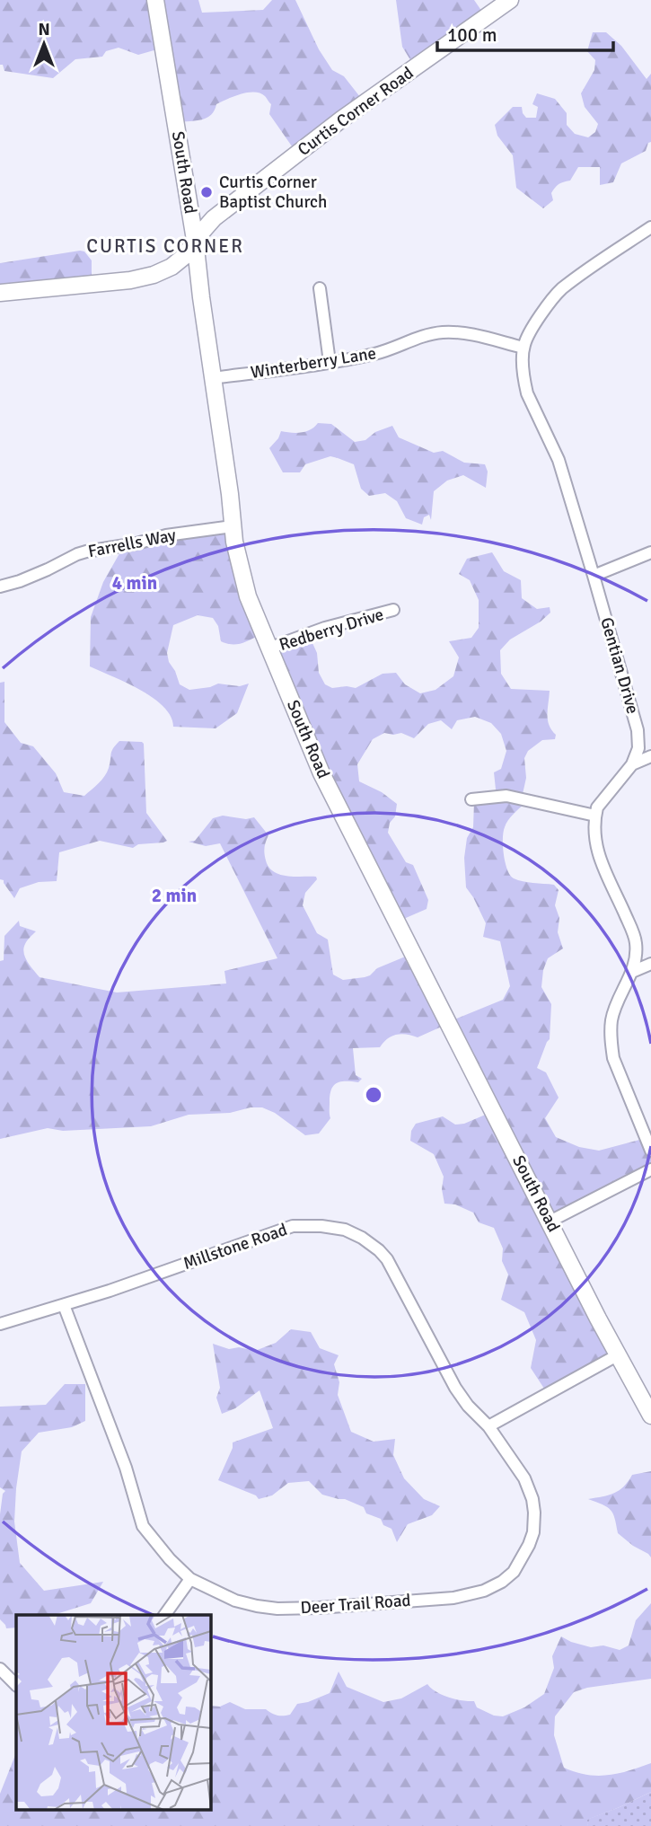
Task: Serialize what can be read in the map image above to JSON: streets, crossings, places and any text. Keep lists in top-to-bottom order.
{
  "streets": {
    "street": [
      "Curtis Corner Road",
      "South Road",
      "Winterberry Lane",
      "Farrells Way",
      "Redberry Drive",
      "Gentian Drive",
      "Millstone Road",
      "Deer Trail Road"
    ]
  },
  "crossings": [
    ["Curtis Corner Road", "South Road"],
    ["South Road", "Winterberry Lane"],
    ["South Road", "Farrells Way"],
    ["South Road", "Redberry Drive"],
    ["Winterberry Lane", "Gentian Drive"],
    ["Millstone Road", "Deer Trail Road"]
  ],
  "districts": ["CURTIS CORNER"],
  "places": ["Curtis Corner Baptist Church"],
  "scale_bar": "100 m",
  "north": "top",
  "rings": ["4 min", "2 min"]
}
